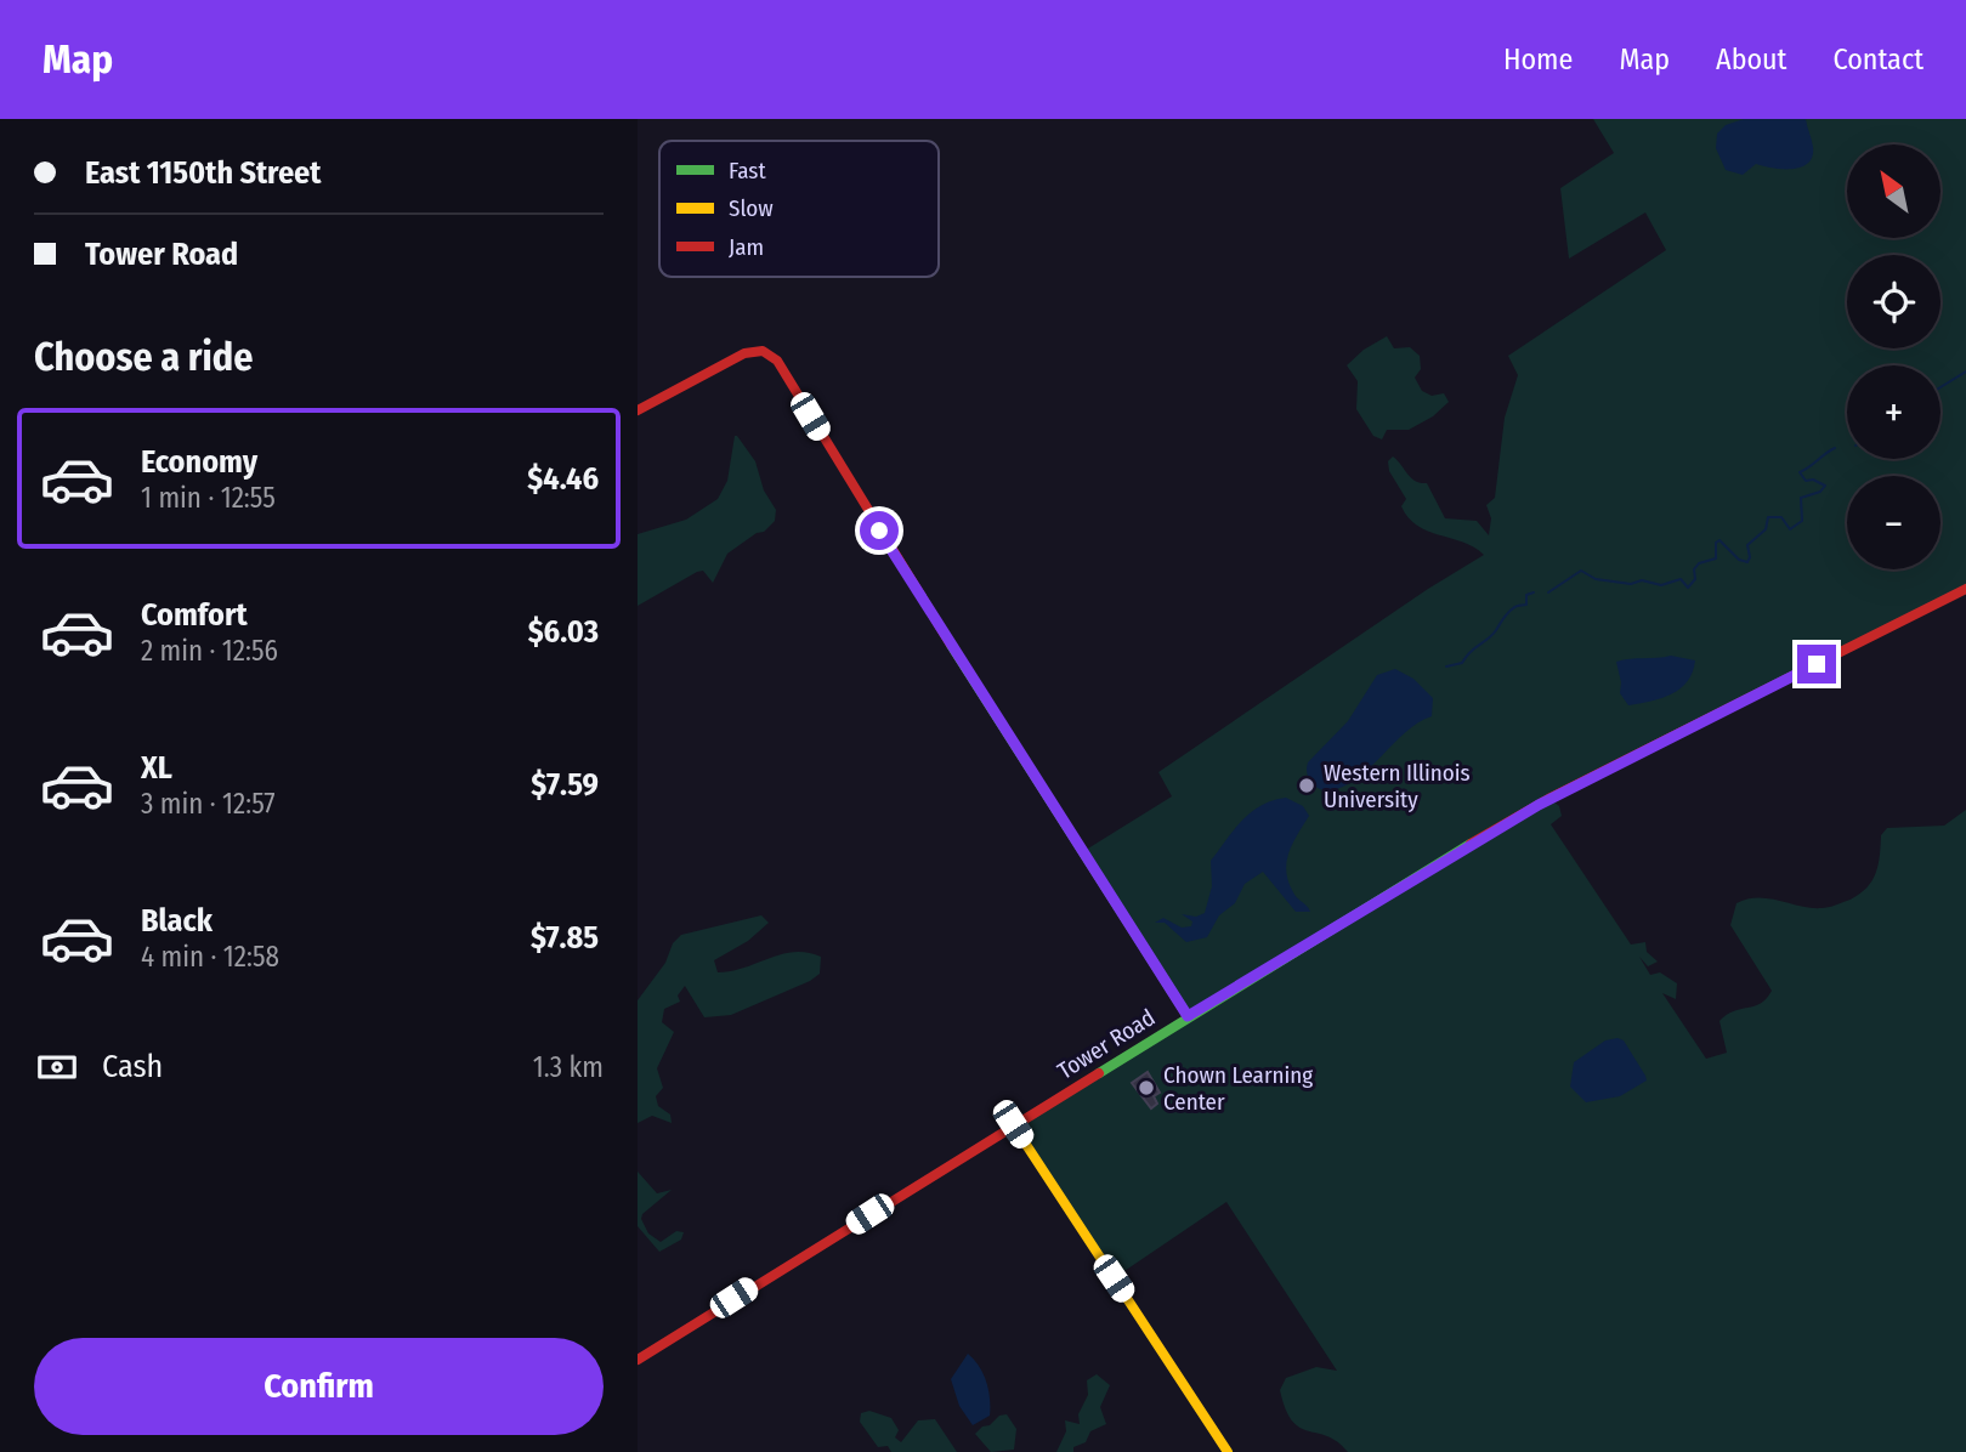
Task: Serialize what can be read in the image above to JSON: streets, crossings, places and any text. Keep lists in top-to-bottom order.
{
  "streets": {
    "street": ["Tower Road"]
  },
  "places": ["Western Illinois University", "Chown Learning Center"],
  "legend": ["Fast", "Slow", "Jam"],
  "north": "top left",
  "page": {
    "header": "Map",
    "nav": [
      "Home",
      "Map",
      "About",
      "Contact"
    ],
    "banner": ["East 1150th Street", "Tower Road"],
    "map_buttons": ["+", "−"],
    "heading": "Choose a ride",
    "list": [
      {
        "name": "Economy",
        "note": "1 min · 12:55",
        "value": "$4.46"
      },
      {
        "name": "Comfort",
        "note": "2 min · 12:56",
        "value": "$6.03"
      },
      {
        "name": "XL",
        "note": "3 min · 12:57",
        "value": "$7.59"
      },
      {
        "name": "Black",
        "note": "4 min · 12:58",
        "value": "$7.85"
      }
    ],
    "pay": ["Cash", "1.3 km"],
    "buttons": "Confirm"
  }
}
